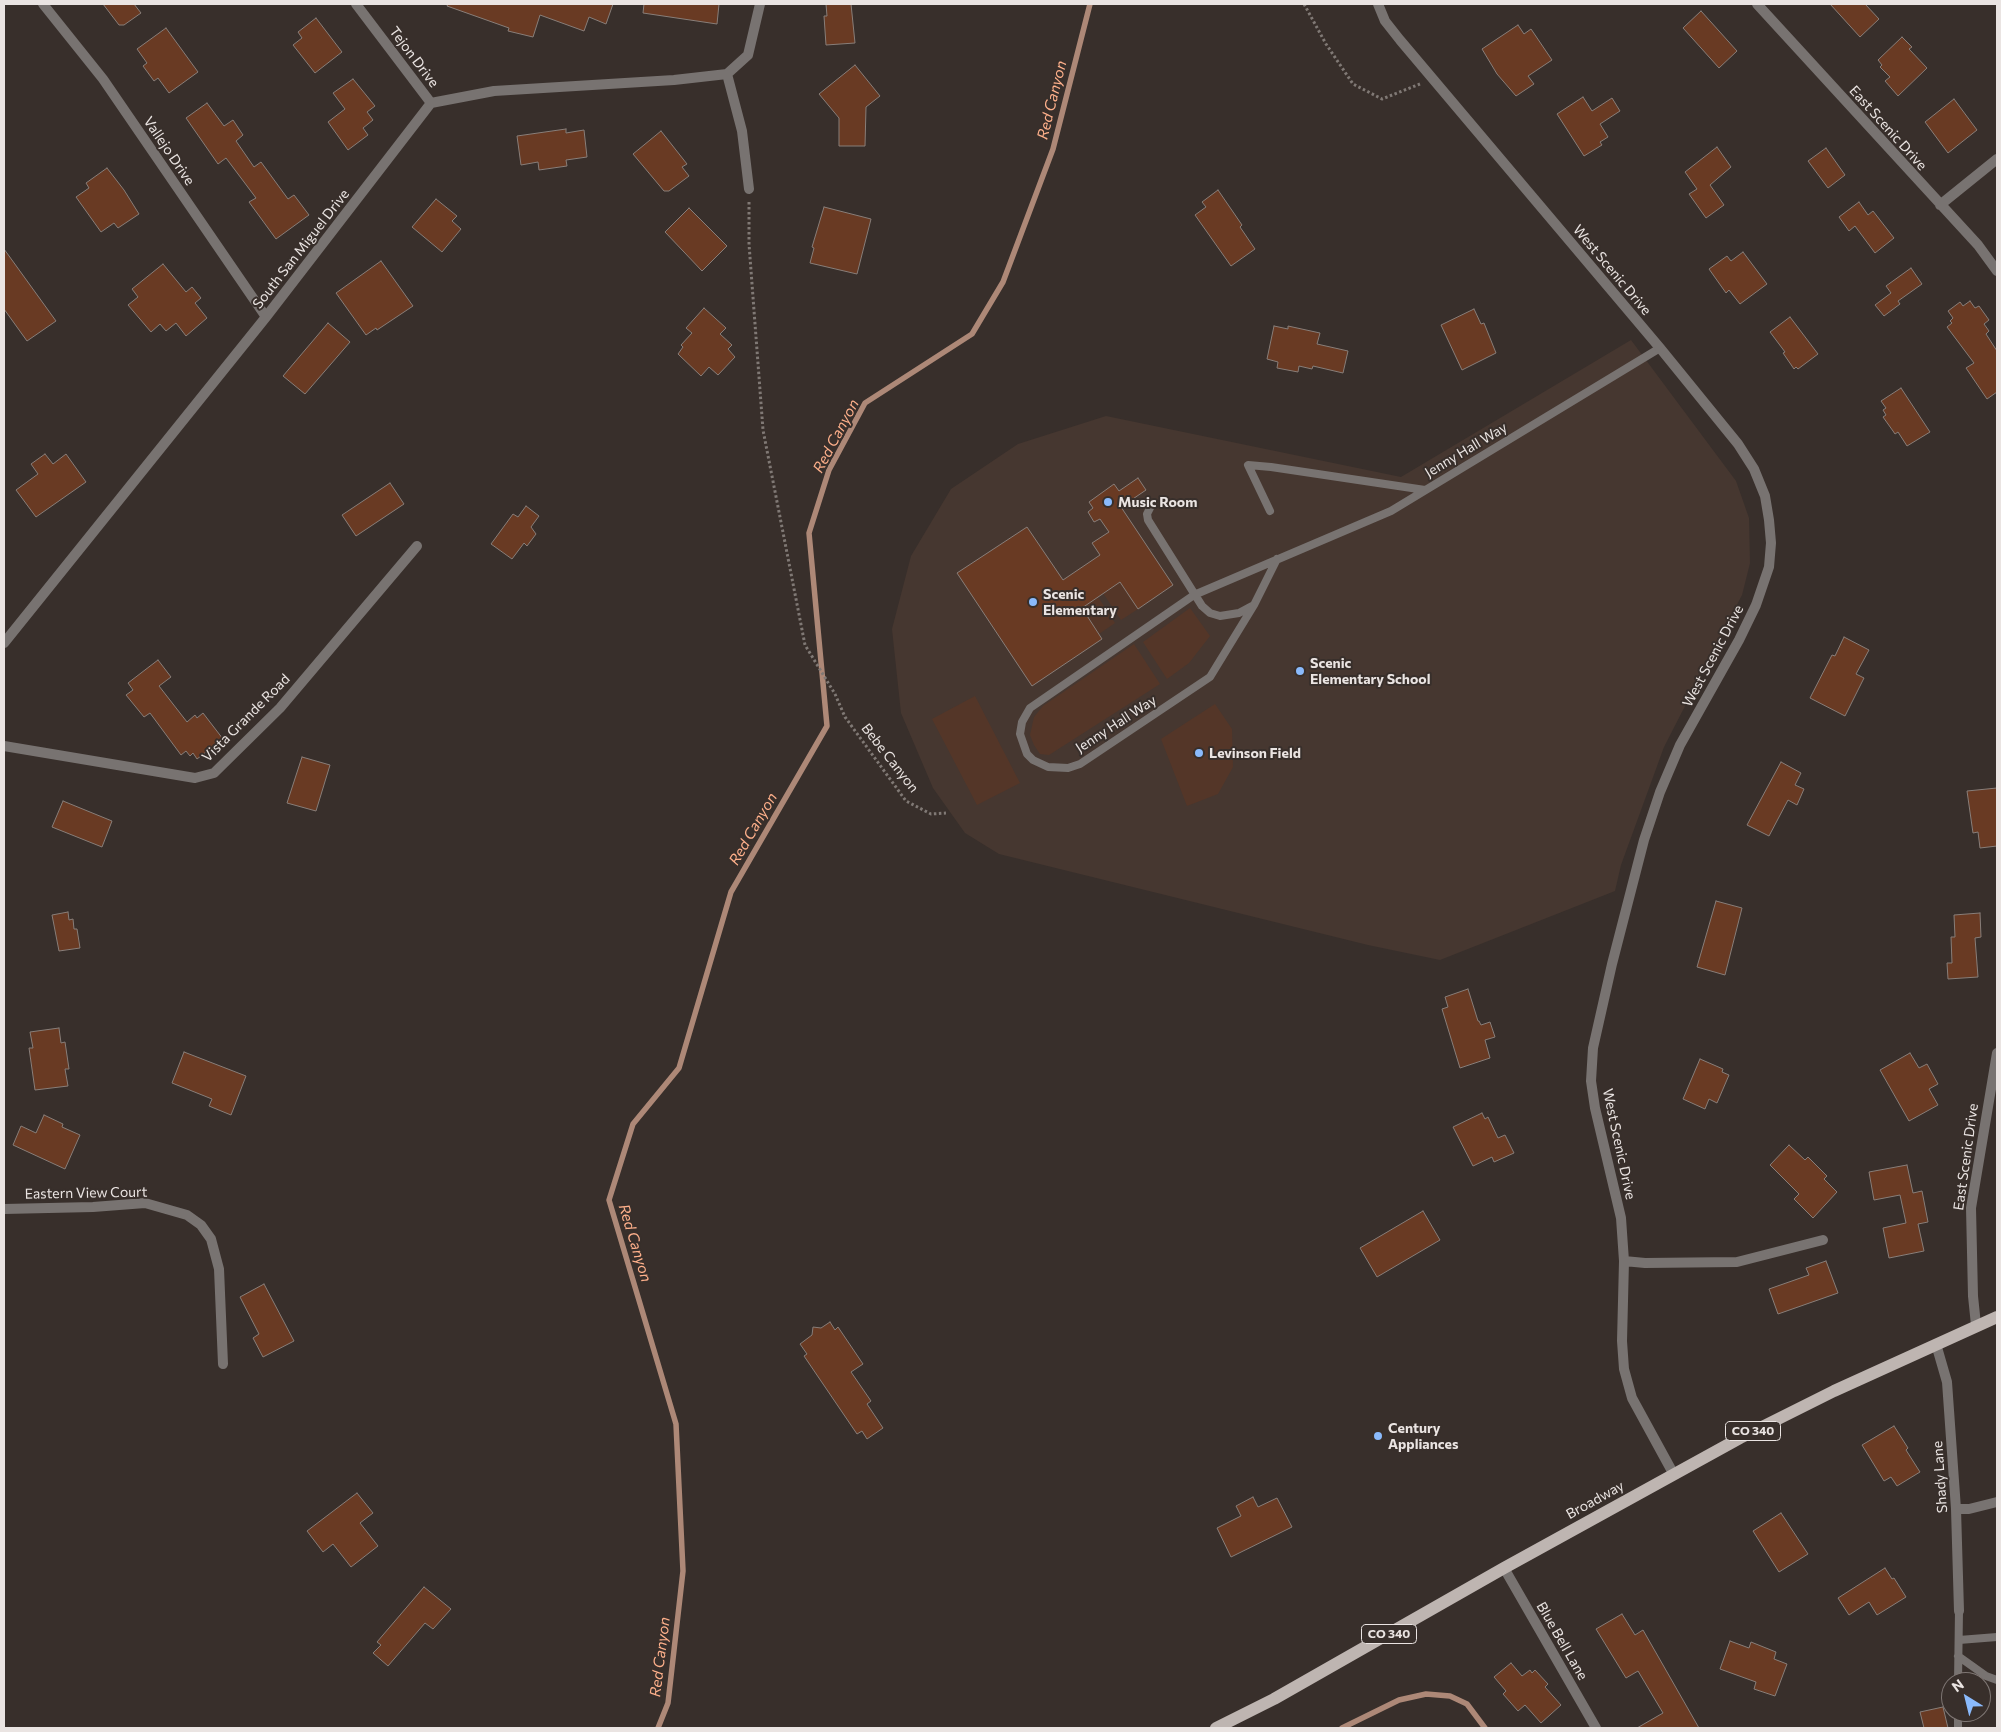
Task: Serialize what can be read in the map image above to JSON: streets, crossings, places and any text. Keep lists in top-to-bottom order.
{
  "streets": {
    "main road": ["CO 340", "Broadway"],
    "street": [
      "Tejon Drive",
      "East Scenic Drive",
      "Vallejo Drive",
      "South San Miguel Drive",
      "West Scenic Drive",
      "Vista Grande Road",
      "Eastern View Court",
      "Shady Lane",
      "Blue Bell Lane"
    ],
    "lane": ["Jenny Hall Way"],
    "path": ["Bebe Canyon"]
  },
  "crossings": [
    ["Tejon Drive", "South San Miguel Drive"],
    ["East Scenic Drive", "Broadway"],
    ["Vallejo Drive", "South San Miguel Drive"],
    ["West Scenic Drive", "Jenny Hall Way"],
    ["West Scenic Drive", "Broadway"],
    ["Shady Lane", "Broadway"],
    ["Broadway", "Blue Bell Lane"]
  ],
  "water": ["Red Canyon"],
  "places": [
    "Music Room",
    "Scenic Elementary",
    "Scenic Elementary School",
    "Levinson Field",
    "Century Appliances"
  ],
  "north": "top left"
}
